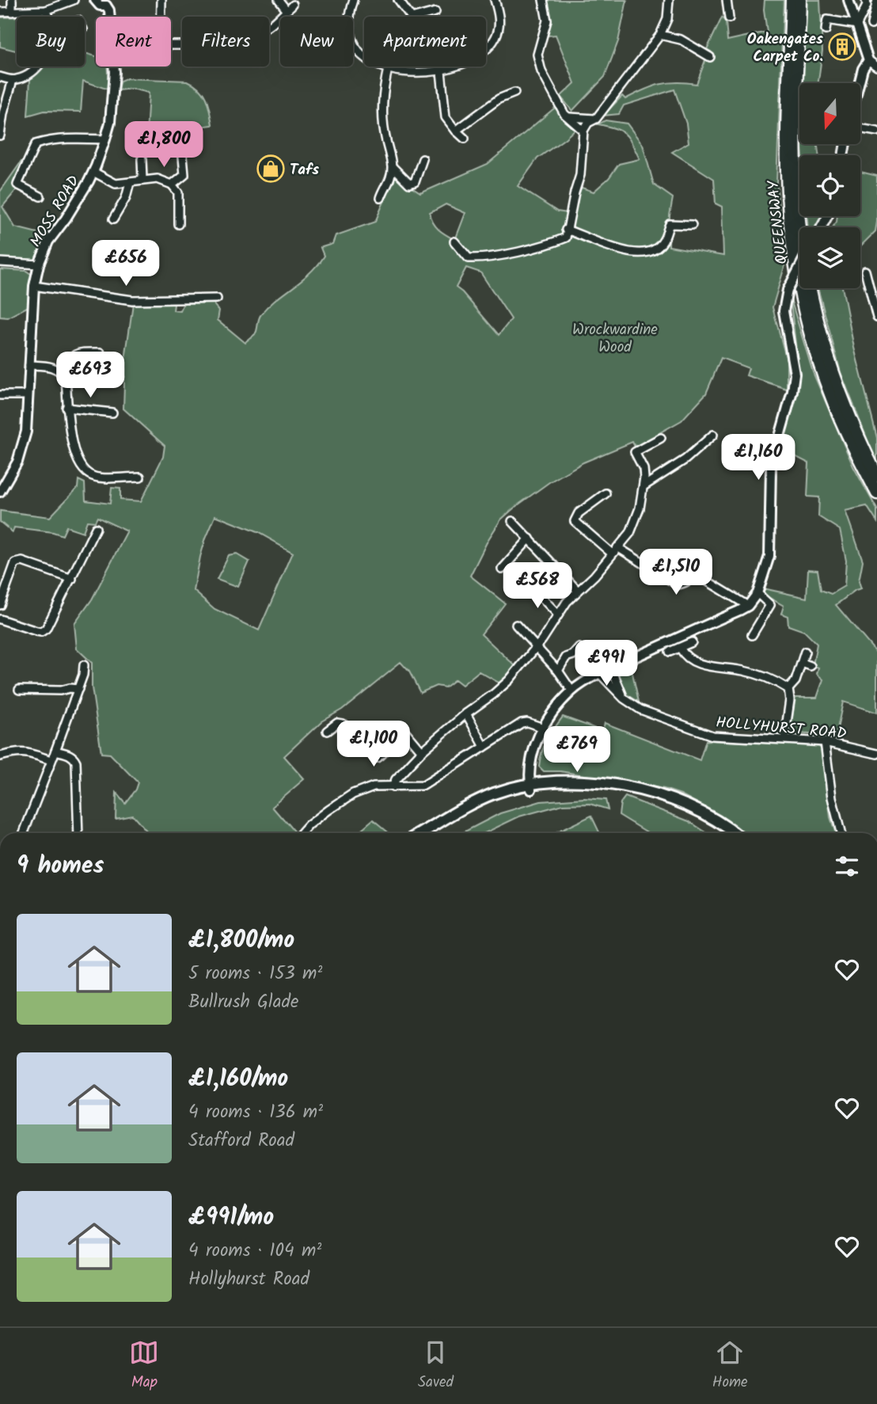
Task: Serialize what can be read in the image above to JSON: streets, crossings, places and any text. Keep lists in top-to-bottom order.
{
  "streets": {
    "highway": ["QUEENSWAY"],
    "street": ["MOSS ROAD", "HOLLYHURST ROAD"]
  },
  "parks": ["Wrockwardine Wood"],
  "places": {
    "building": ["Oakengates Carpet Co."],
    "shop": ["Tafs"]
  },
  "north": "bottom",
  "page": {
    "chip": [
      "Buy",
      "Rent",
      "Filters",
      "New",
      "Apartment"
    ],
    "price": [
      "£1,800",
      "£656",
      "£693",
      "£1,160",
      "£1,510",
      "£568",
      "£991",
      "£1,100",
      "£769"
    ],
    "heading": "9 homes",
    "list": [
      {
        "name": "£1,800/mo",
        "note": "5 rooms · 153 m² · Bullrush Glade"
      },
      {
        "name": "£1,160/mo",
        "note": "4 rooms · 136 m² · Stafford Road"
      },
      {
        "name": "£991/mo",
        "note": "4 rooms · 104 m² · Hollyhurst Road"
      }
    ],
    "tabs": ["Map", "Saved", "Home"]
  }
}
